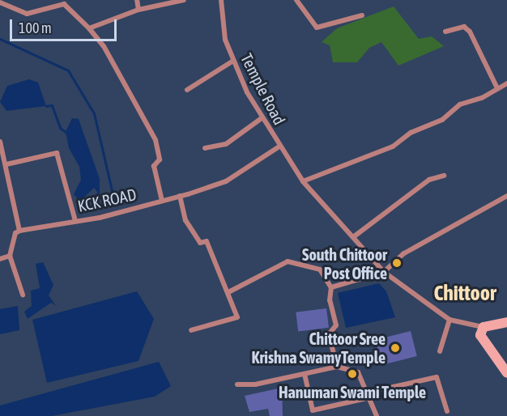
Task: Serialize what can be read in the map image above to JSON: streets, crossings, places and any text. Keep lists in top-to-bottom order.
{
  "streets": {
    "street": ["Temple Road", "KCK ROAD"]
  },
  "crossings": [
    ["Temple Road", "KCK ROAD"]
  ],
  "districts": ["Chittoor"],
  "places": ["South Chittoor Post Office", "Chittoor Sree Krishna SwamyTemple", "Hanuman Swami Temple"],
  "scale_bar": "100 m"
}
